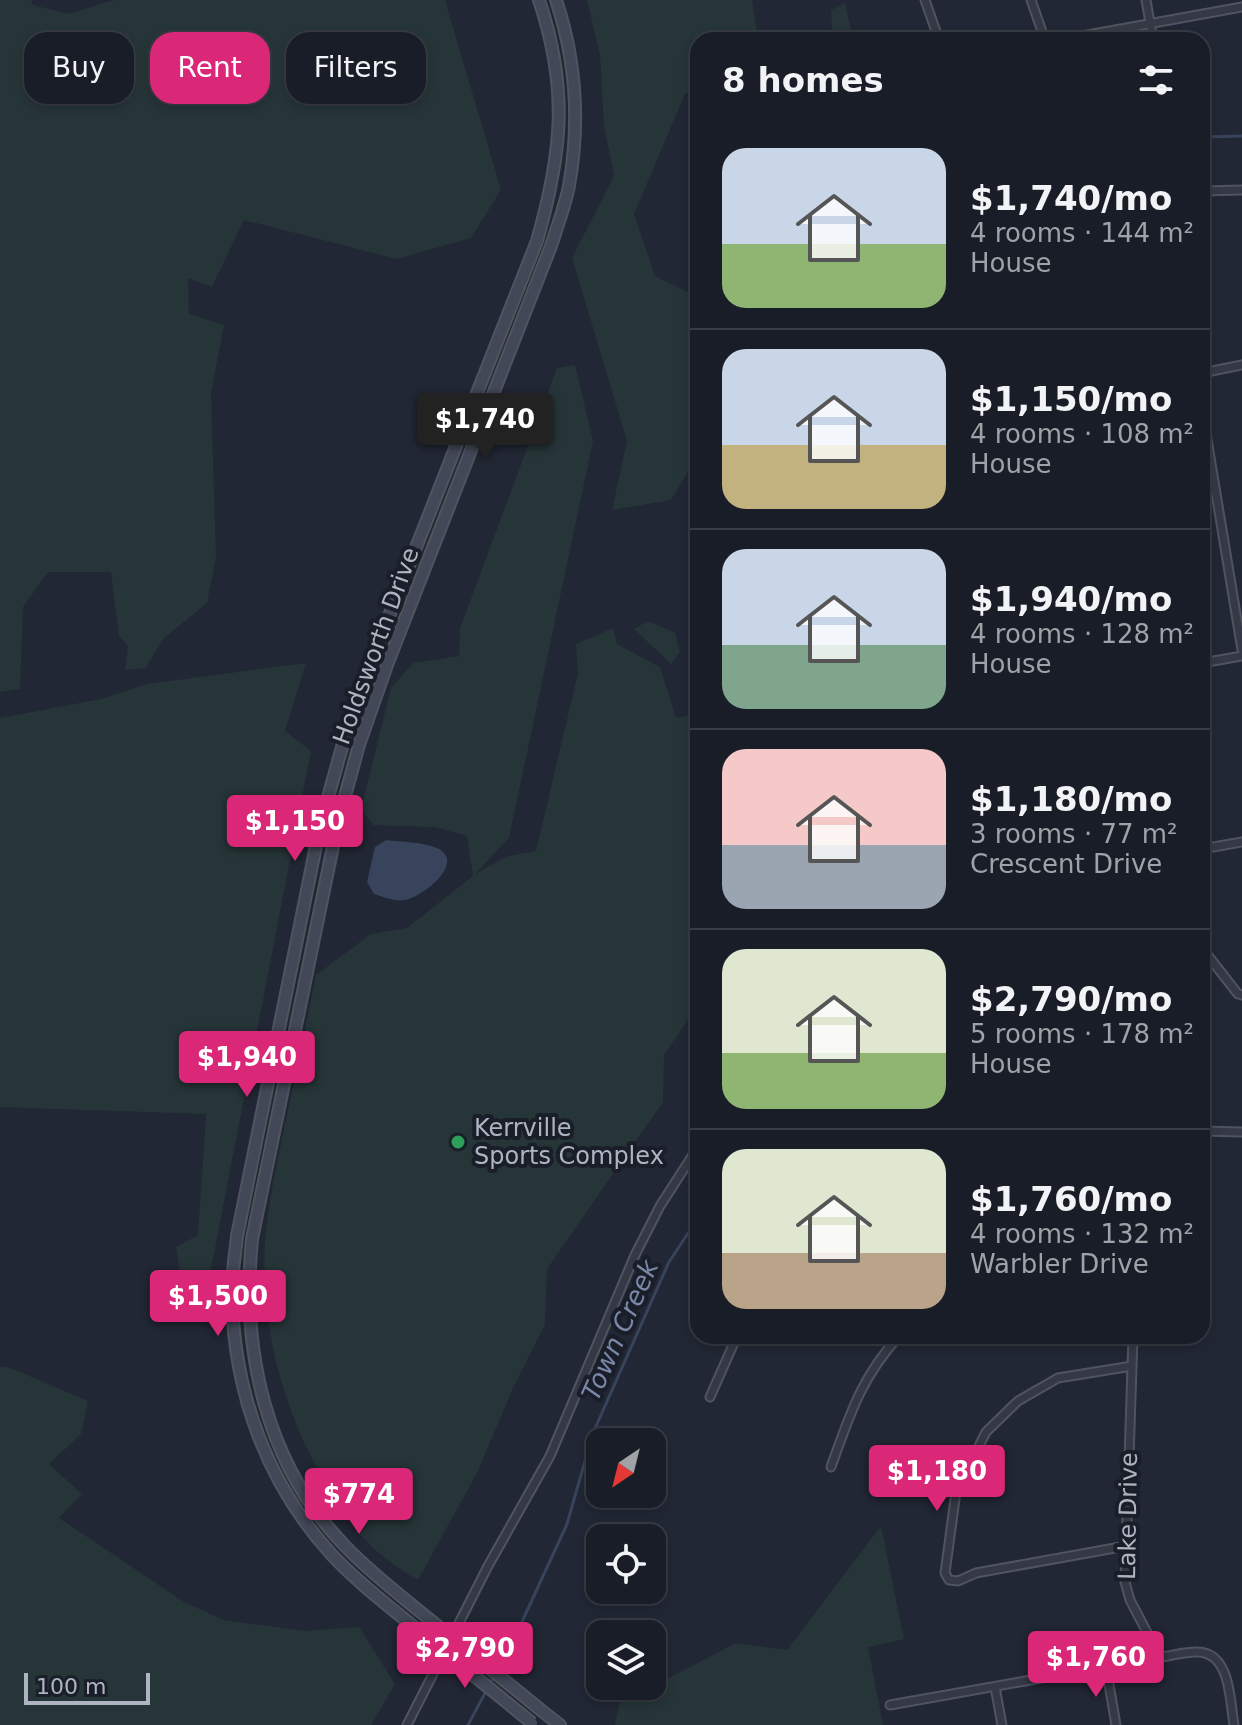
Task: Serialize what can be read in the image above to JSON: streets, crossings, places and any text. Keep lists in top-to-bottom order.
{
  "streets": {
    "main road": ["Holdsworth Drive"],
    "street": ["Lake Drive"]
  },
  "water": ["Town Creek"],
  "places": ["Kerrville Sports Complex"],
  "scale_bar": "100 m",
  "north": "bottom left",
  "page": {
    "chip": ["Buy", "Rent", "Filters"],
    "heading": "8 homes",
    "list": [
      {
        "name": "$1,740/mo",
        "note": "4 rooms · 144 m² · House"
      },
      {
        "name": "$1,150/mo",
        "note": "4 rooms · 108 m² · House"
      },
      {
        "name": "$1,940/mo",
        "note": "4 rooms · 128 m² · House"
      },
      {
        "name": "$1,180/mo",
        "note": "3 rooms · 77 m² · Crescent Drive"
      },
      {
        "name": "$2,790/mo",
        "note": "5 rooms · 178 m² · House"
      },
      {
        "name": "$1,760/mo",
        "note": "4 rooms · 132 m² · Warbler Drive"
      }
    ],
    "price": [
      "$1,740",
      "$1,150",
      "$1,940",
      "$1,500",
      "$1,180",
      "$774",
      "$2,790",
      "$1,760"
    ],
    "scale": "100 m"
  }
}
